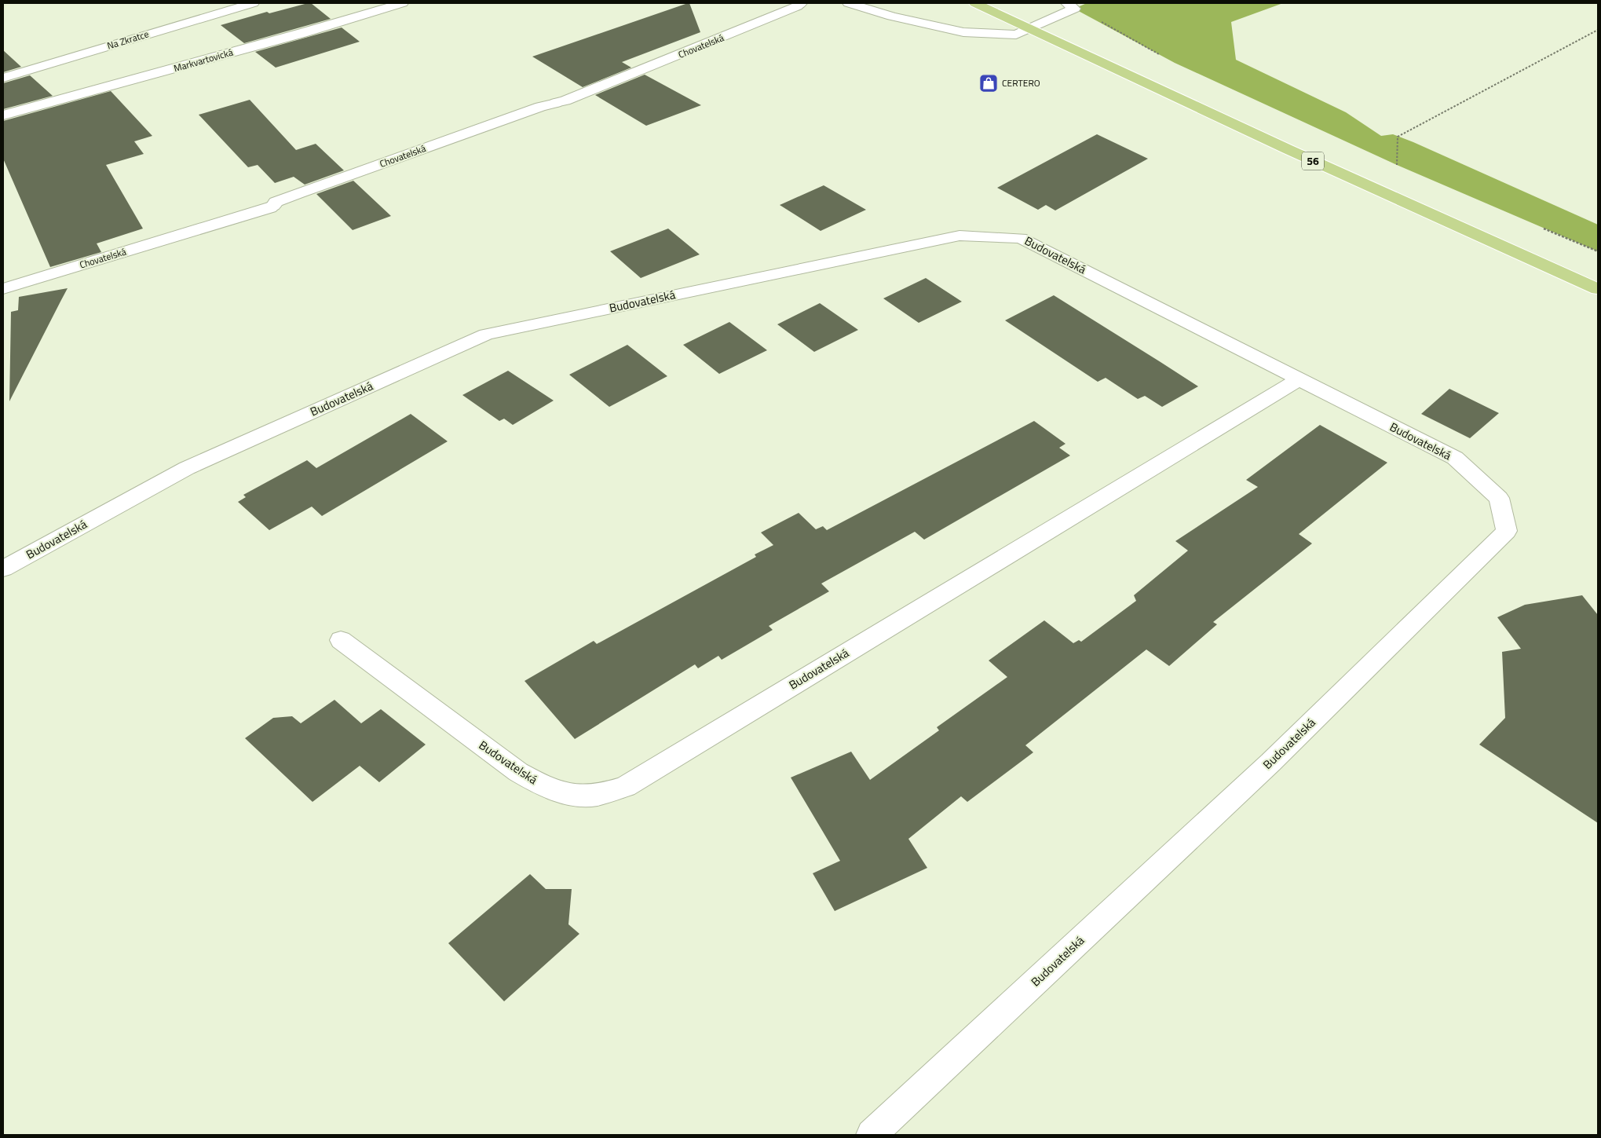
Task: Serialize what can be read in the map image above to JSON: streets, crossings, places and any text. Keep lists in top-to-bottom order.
{
  "streets": {
    "main road": ["56"],
    "street": [
      "Na Zkratce",
      "Chovatelská",
      "Markvartovická",
      "Budovatelská"
    ]
  },
  "places": {
    "shop": ["CERTERO"]
  }
}
